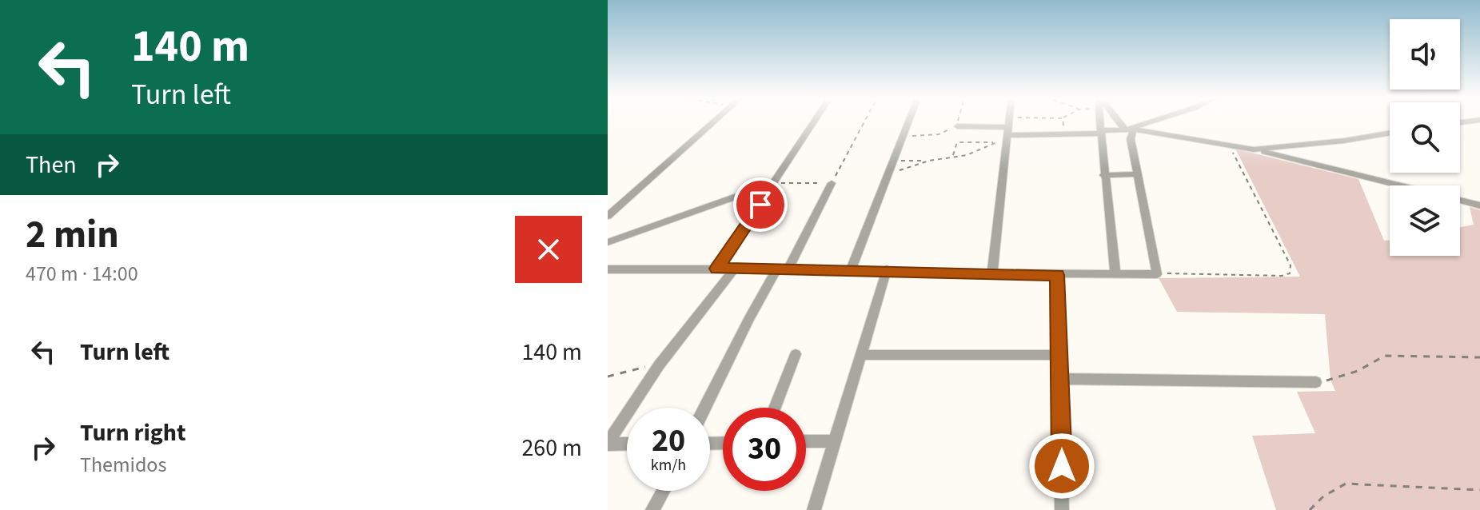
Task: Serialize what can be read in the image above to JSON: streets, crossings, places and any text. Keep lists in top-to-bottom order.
{
  "page": {
    "turn": ["140 m", "Turn left"],
    "then": "Then",
    "heading": ["2 min", "470 m · 14:00"],
    "list": [
      {
        "name": "Turn left",
        "value": "140 m"
      },
      {
        "name": "Turn right",
        "note": "Themidos",
        "value": "260 m"
      }
    ],
    "speed": "20 km/h",
    "limit": "30"
  }
}
